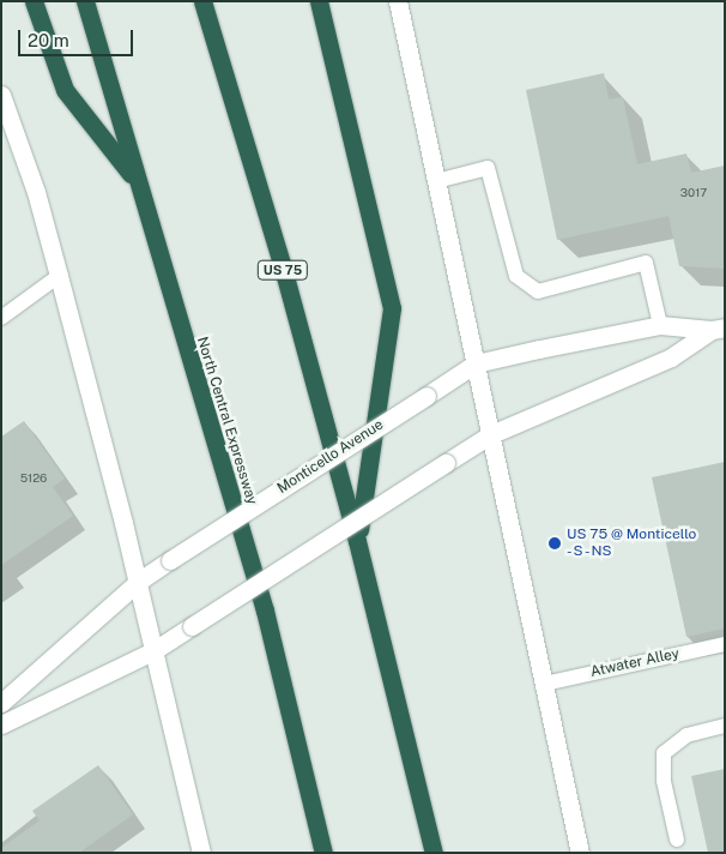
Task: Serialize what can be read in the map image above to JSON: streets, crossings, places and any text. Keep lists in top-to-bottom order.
{
  "streets": {
    "highway": ["US 75", "North Central Expressway"],
    "street": ["Monticello Avenue"],
    "lane": ["Atwater Alley"]
  },
  "places": ["US 75 @ Monticello - S - NS"],
  "house_numbers": ["3017", "5126"],
  "scale_bar": "20 m"
}
